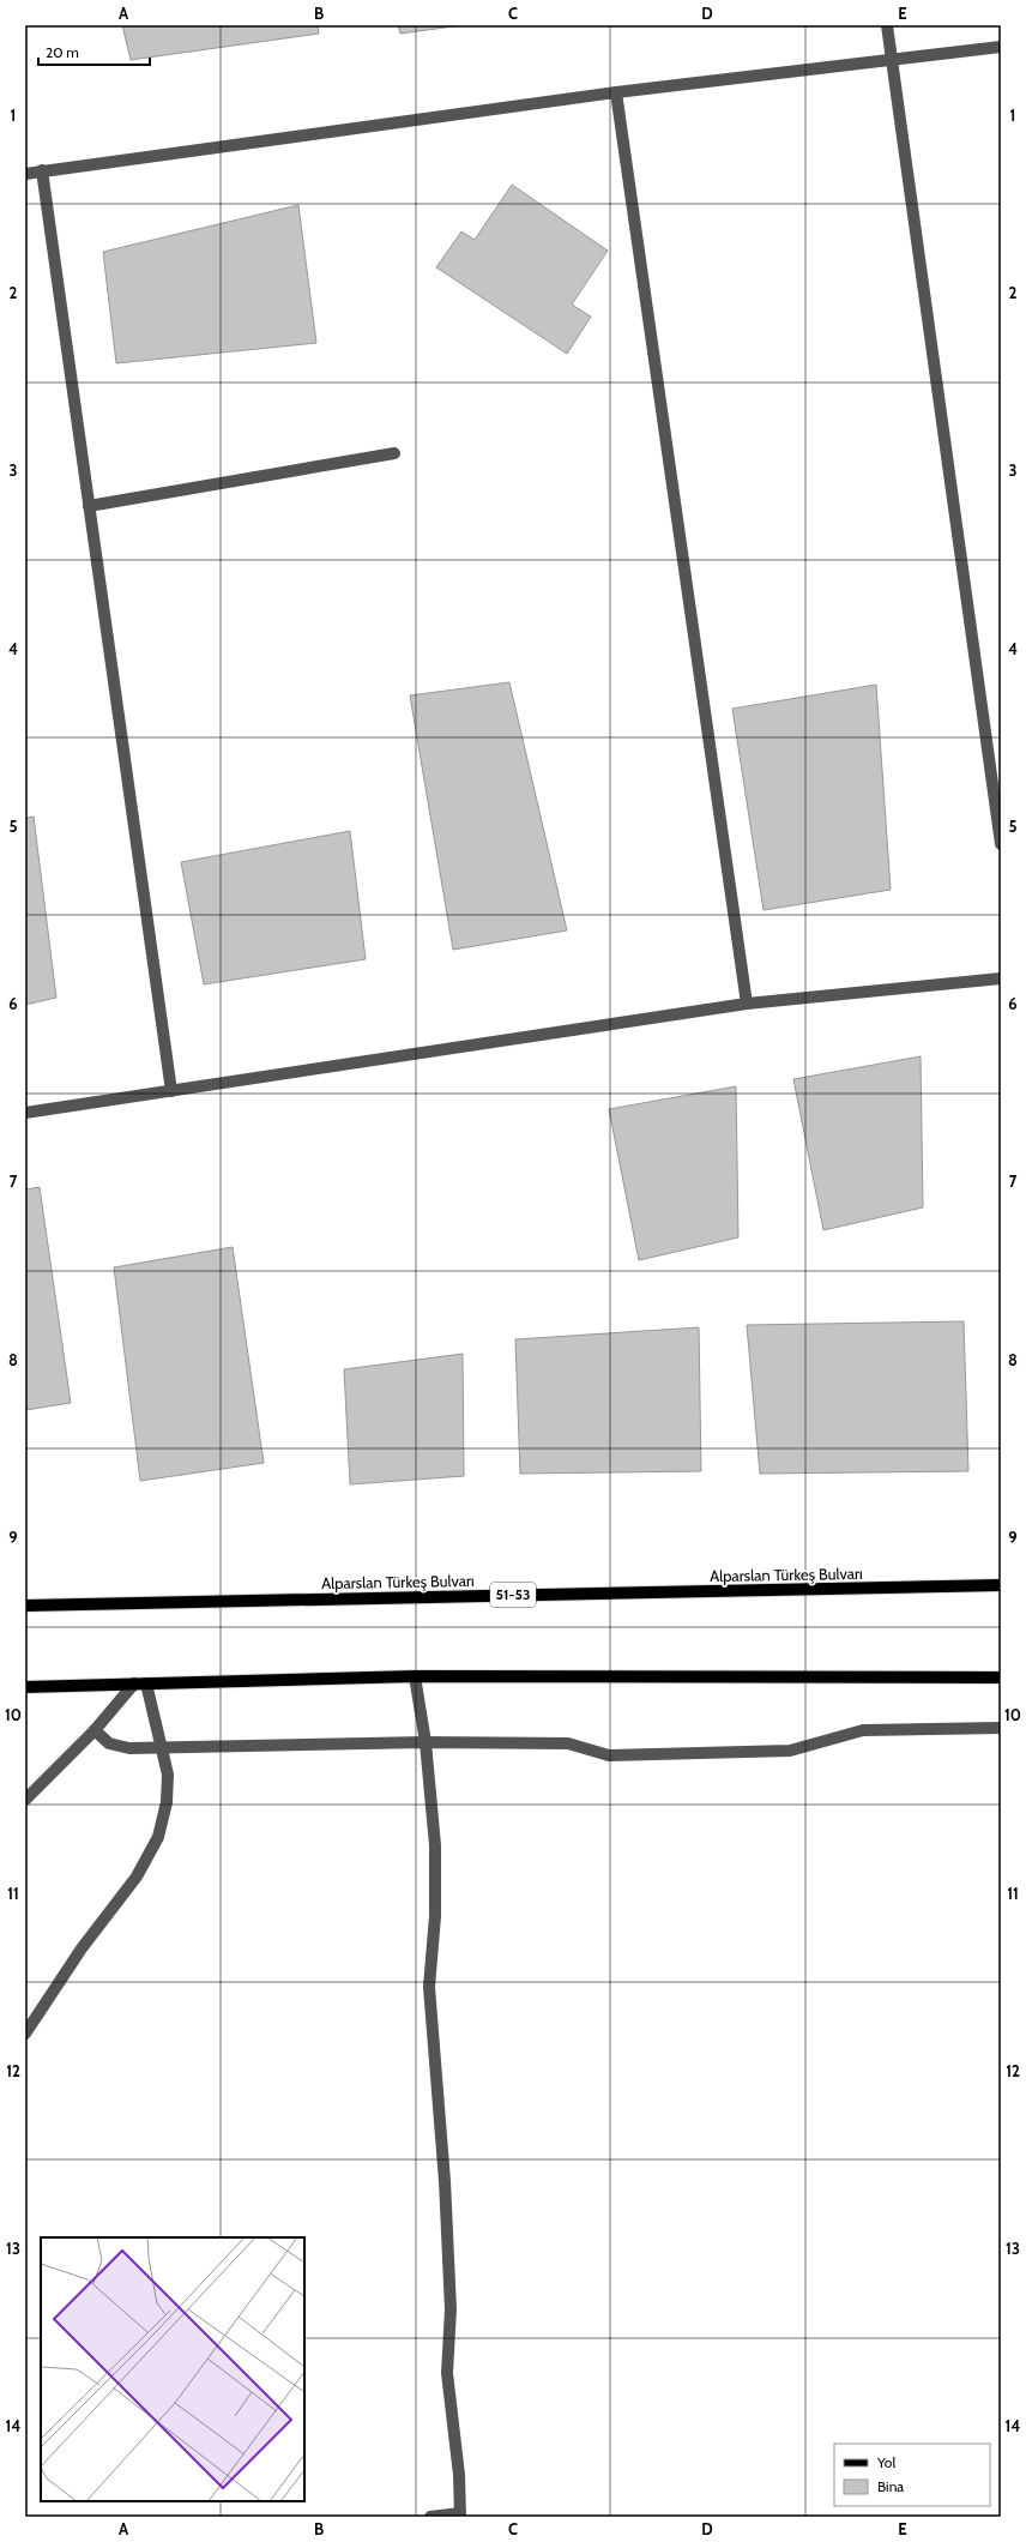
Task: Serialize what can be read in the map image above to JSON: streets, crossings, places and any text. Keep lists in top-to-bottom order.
{
  "streets": {
    "main road": ["Alparslan Türkeş Bulvarı", "51-53"]
  },
  "legend": ["Yol", "Bina"],
  "scale_bar": "20 m",
  "grid": {
    "columns": [
      "A",
      "B",
      "C",
      "D",
      "E"
    ],
    "rows": [
      "1",
      "2",
      "3",
      "4",
      "5",
      "6",
      "7",
      "8",
      "9",
      "10",
      "11",
      "12",
      "13",
      "14"
    ]
  }
}
